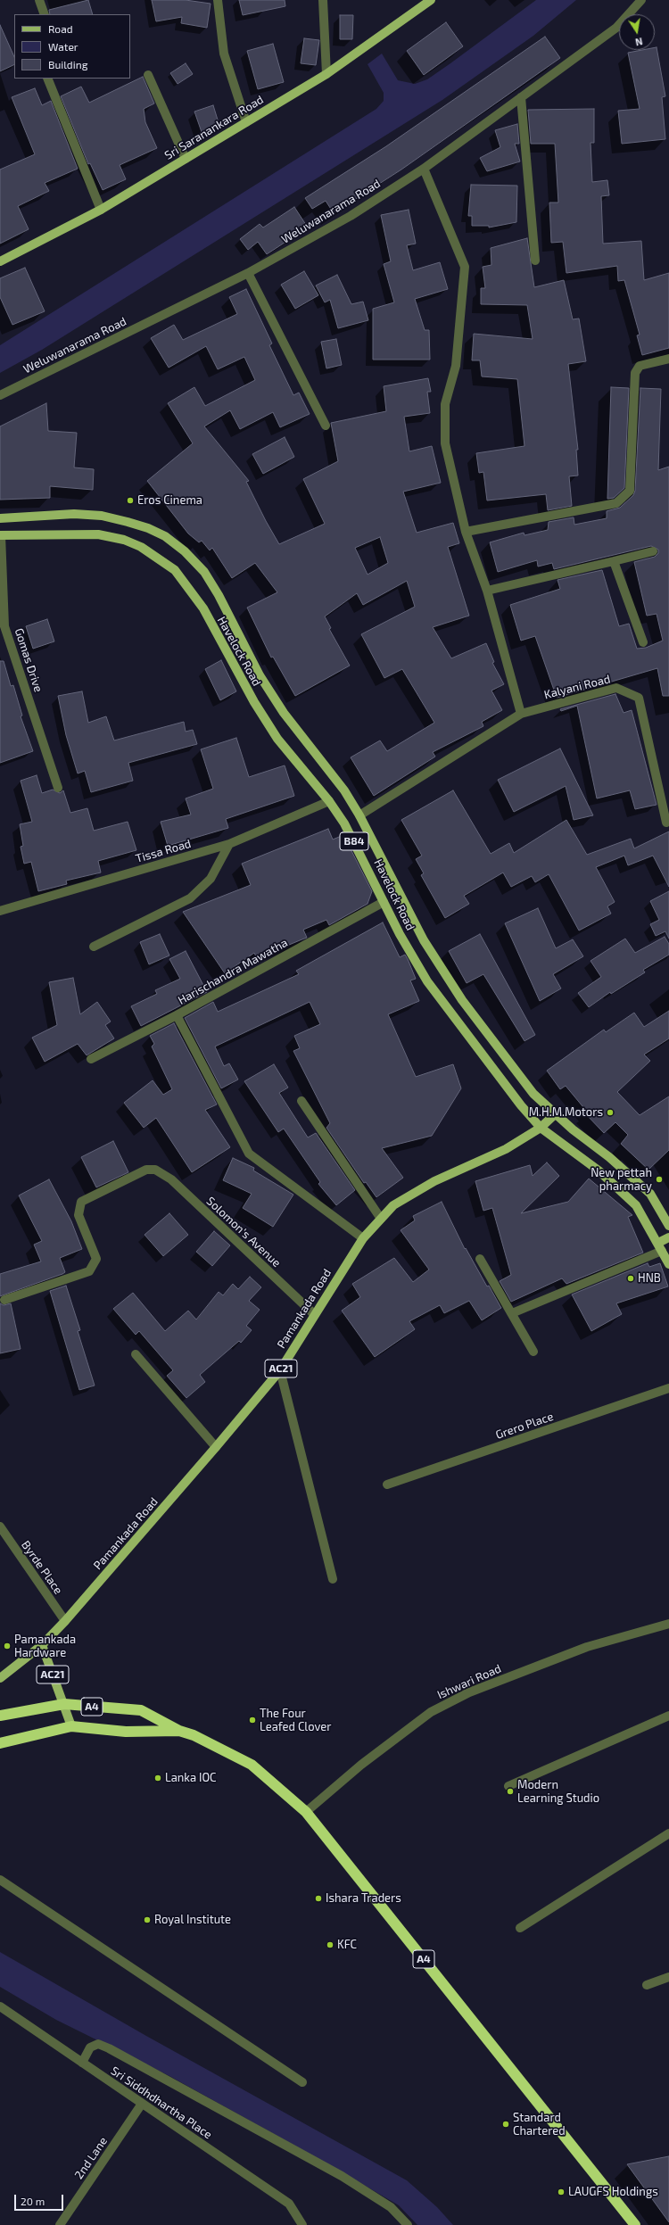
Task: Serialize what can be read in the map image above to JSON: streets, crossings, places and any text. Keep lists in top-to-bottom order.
{
  "streets": {
    "highway": ["A4"],
    "main road": [
      "Sri Saranankara Road",
      "Havelock Road",
      "B84",
      "Pamankada Road",
      "AC21"
    ],
    "street": [
      "Weluwanarama Road",
      "Gomas Drive",
      "Kalyani Road",
      "Tissa Road",
      "Harischandra Mawatha",
      "Solomon's Avenue",
      "Grero Place",
      "Byrde Place",
      "Ishwari Road",
      "Sri Siddhdhartha Place",
      "2nd Lane"
    ]
  },
  "crossings": [
    ["Havelock Road", "Gomas Drive"],
    ["Havelock Road", "Tissa Road"],
    ["Havelock Road", "Harischandra Mawatha"],
    ["Havelock Road", "Pamankada Road"],
    ["Solomon's Avenue", "Pamankada Road"],
    ["Pamankada Road", "AC21"],
    ["Pamankada Road", "Byrde Place"],
    ["AC21", "A4"],
    ["Ishwari Road", "A4"],
    ["Sri Siddhdhartha Place", "2nd Lane"]
  ],
  "places": [
    "Eros Cinema",
    "M.H.M.Motors",
    "New pettah pharmacy",
    "HNB",
    "Pamankada Hardware",
    "The Four Leafed Clover",
    "Lanka IOC",
    "Modern Learning Studio",
    "Ishara Traders",
    "Royal Institute",
    "KFC",
    "Standard Chartered",
    "LAUGFS Holdings"
  ],
  "legend": ["Road", "Water", "Building"],
  "scale_bar": "20 m",
  "north": "bottom"
}
